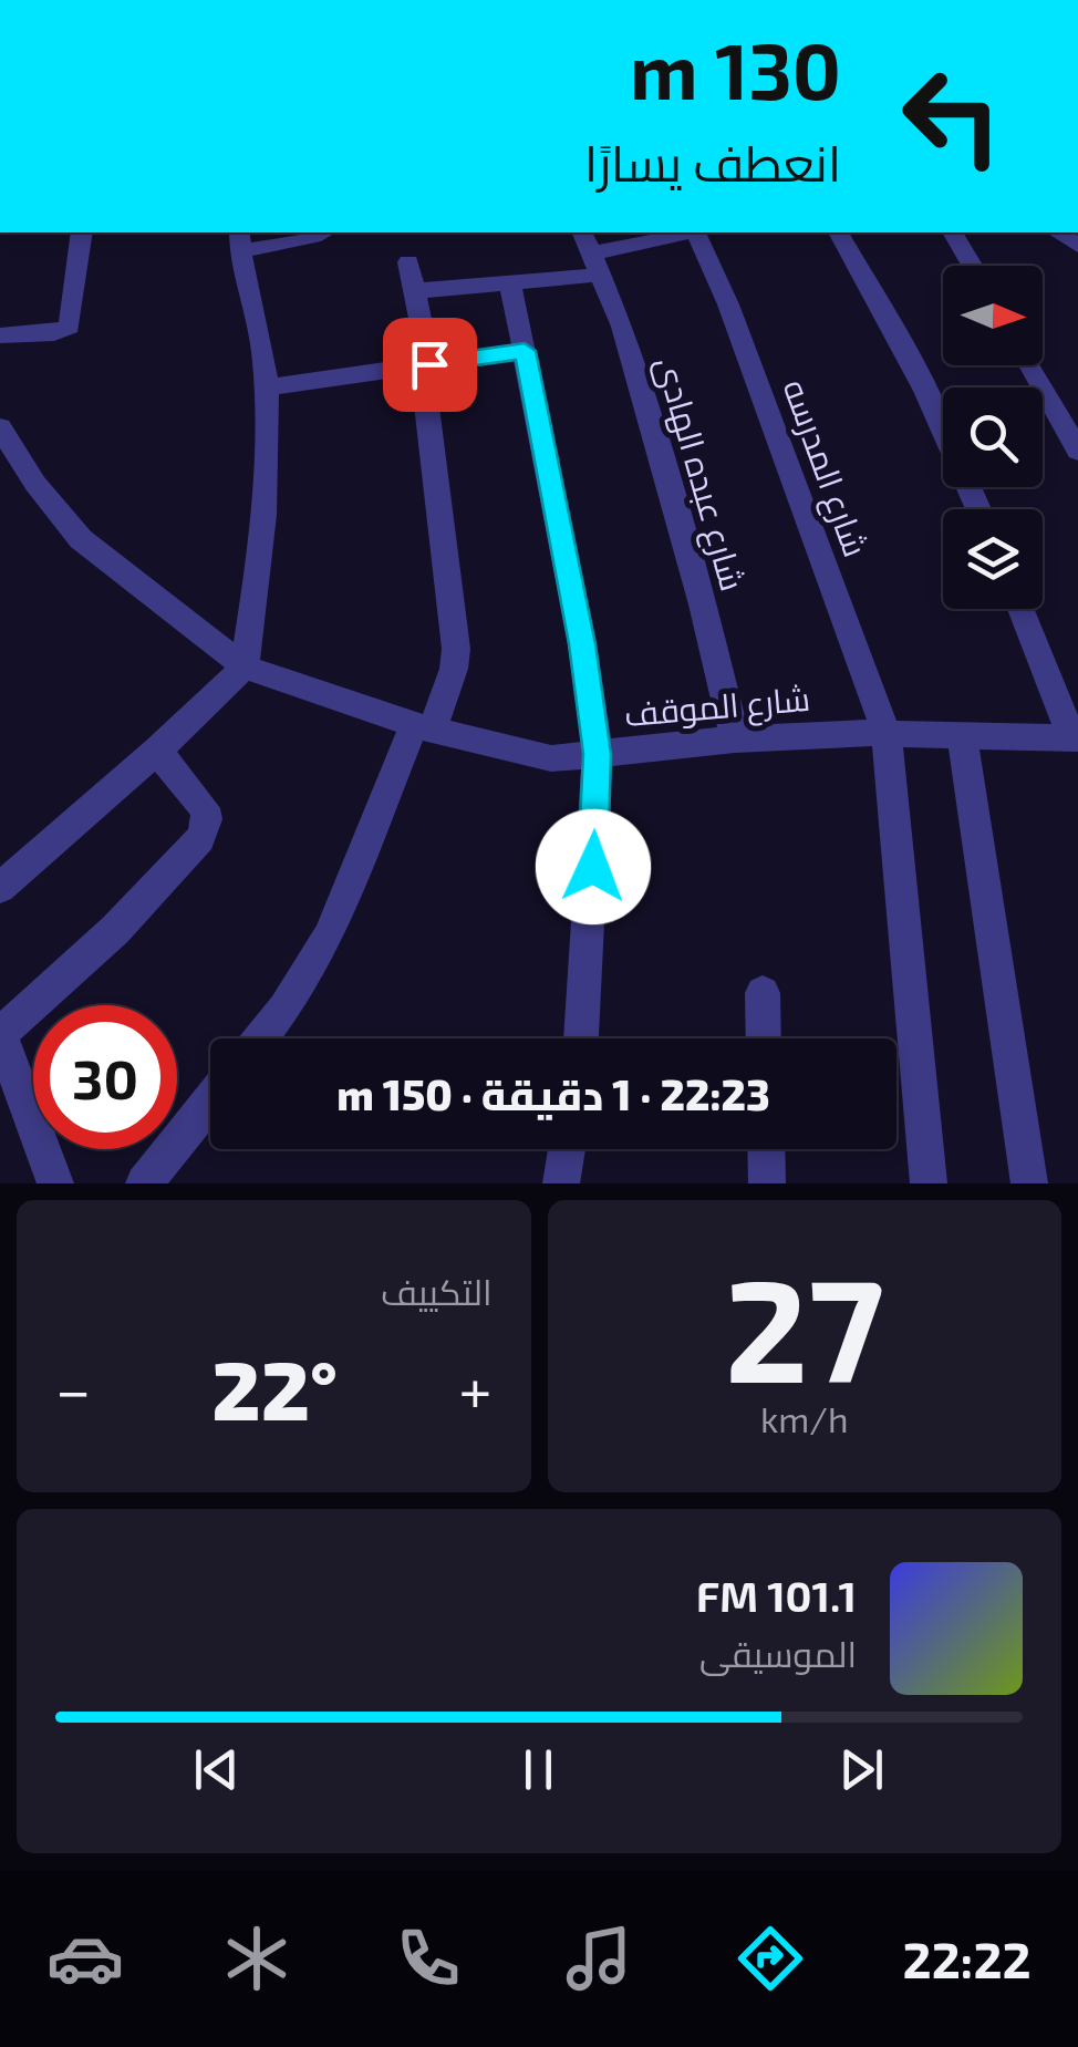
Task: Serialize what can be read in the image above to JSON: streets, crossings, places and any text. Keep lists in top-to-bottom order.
{
  "streets": {
    "street": ["شارع المدرسه", "شارع عبده الهادى", "شارع الموقف"]
  },
  "crossings": [
    ["شارع المدرسه", "شارع الموقف"],
    ["شارع عبده الهادى", "شارع الموقف"]
  ],
  "north": "right",
  "page": {
    "turn": ["130 m", "انعطف يسارًا"],
    "limit": "30",
    "trip": "22:23 · 1 دقيقة · 150 m",
    "tile": [
      ["27", "km/h"],
      "التكييف"
    ],
    "heat": ["−", "22°", "+"],
    "song": ["101.1 FM", "الموسيقى"],
    "tabs": "22:22"
  }
}
